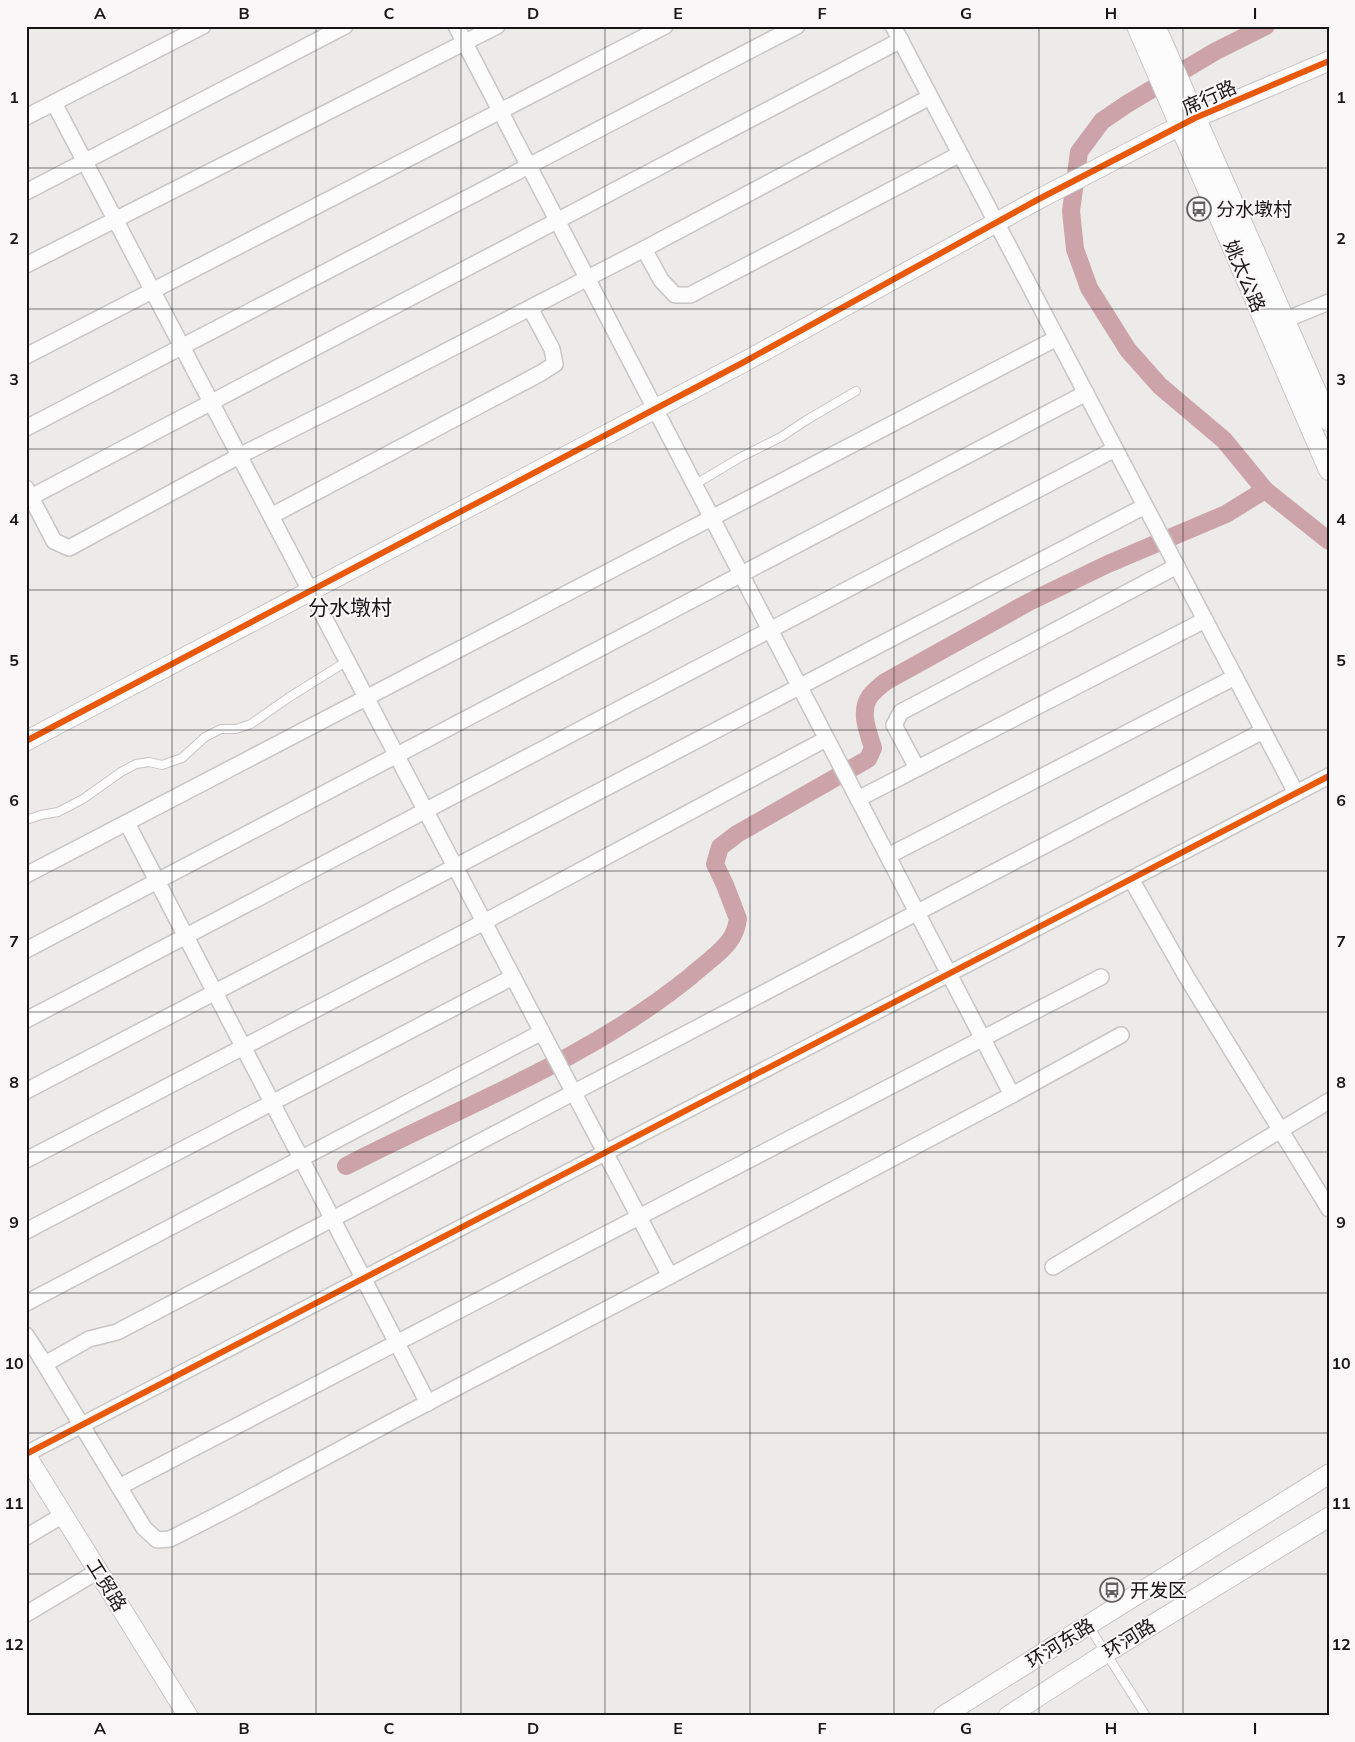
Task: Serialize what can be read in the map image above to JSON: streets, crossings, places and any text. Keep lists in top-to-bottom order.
{
  "streets": {
    "main road": ["姚太公路"],
    "street": [
      "席行路",
      "工贸路",
      "环河路",
      "环河东路"
    ]
  },
  "crossings": [
    ["席行路", "姚太公路"]
  ],
  "districts": ["分水墩村"],
  "places": {
    "bus stop": ["分水墩村", "开发区"]
  },
  "grid": {
    "columns": [
      "A",
      "B",
      "C",
      "D",
      "E",
      "F",
      "G",
      "H",
      "I"
    ],
    "rows": [
      "1",
      "2",
      "3",
      "4",
      "5",
      "6",
      "7",
      "8",
      "9",
      "10",
      "11",
      "12"
    ]
  }
}
